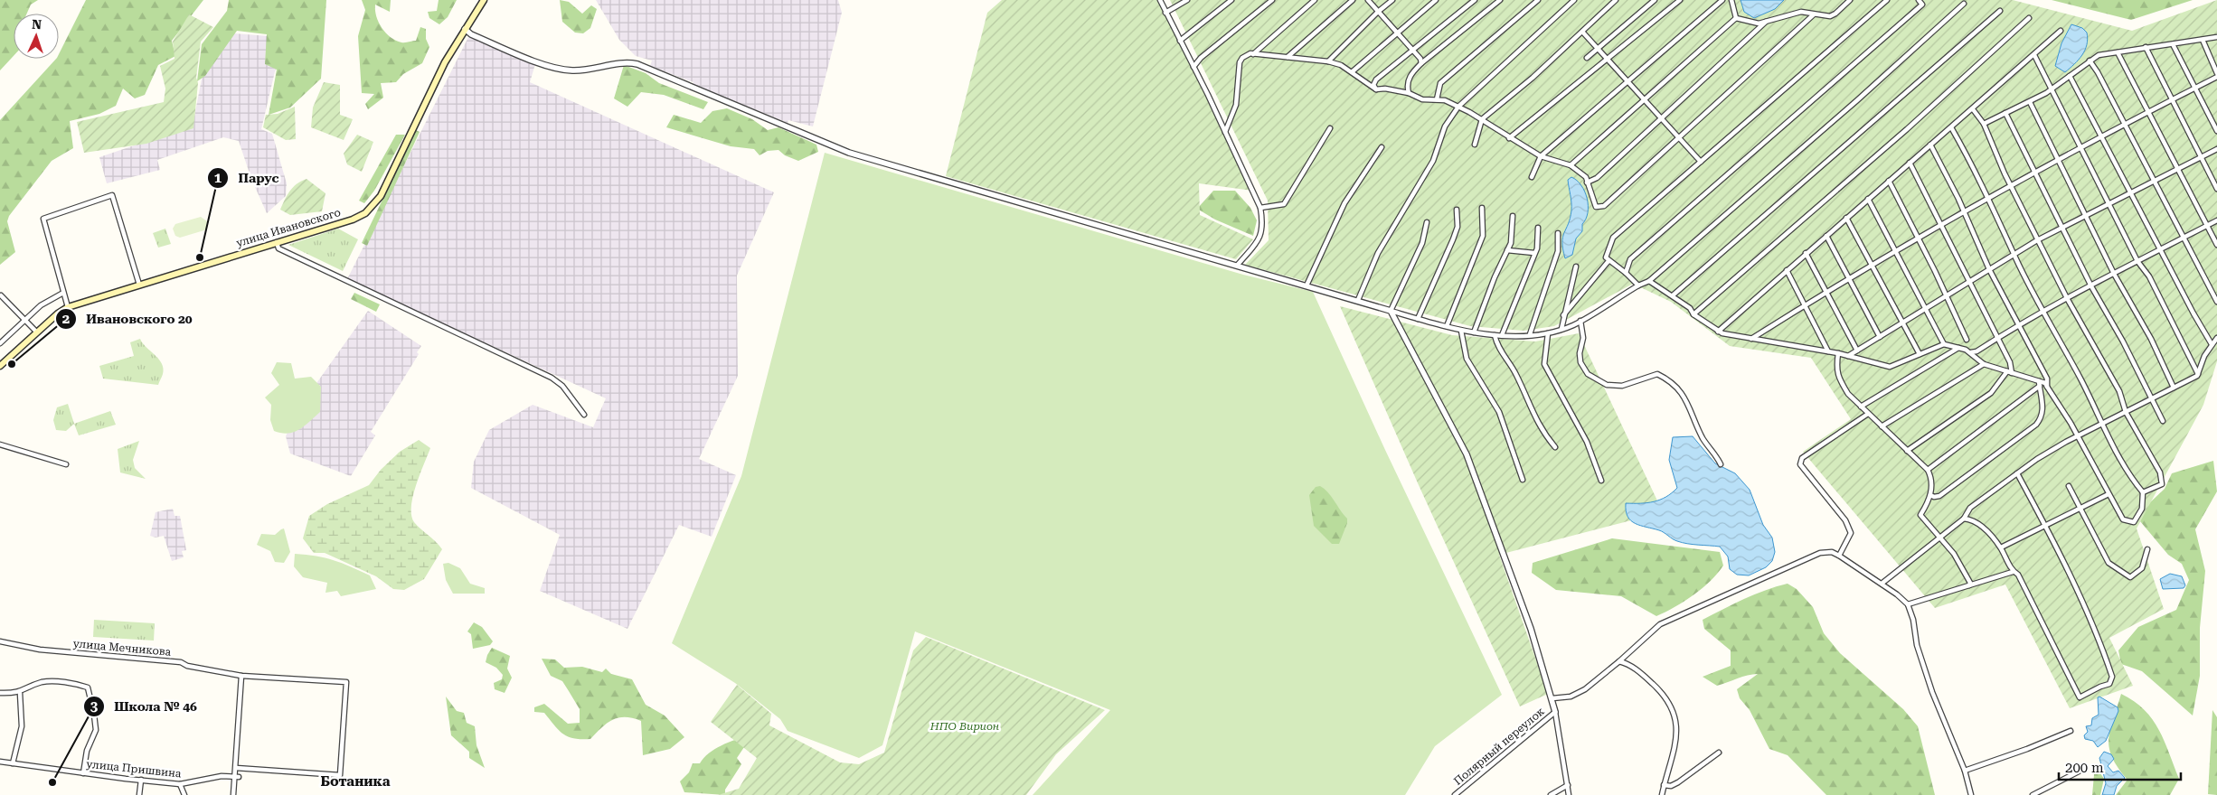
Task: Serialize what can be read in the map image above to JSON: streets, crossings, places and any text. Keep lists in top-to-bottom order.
{
  "streets": {
    "main road": ["улица Ивановского"],
    "street": ["улица Мечникова", "Полярный переулок", "улица Пришвина"]
  },
  "districts": ["Ботаника"],
  "parks": ["НПО Вирион"],
  "places": ["Парус", "Ивановского 20", "Школа № 46"],
  "scale_bar": "200 m",
  "north": "top"
}
